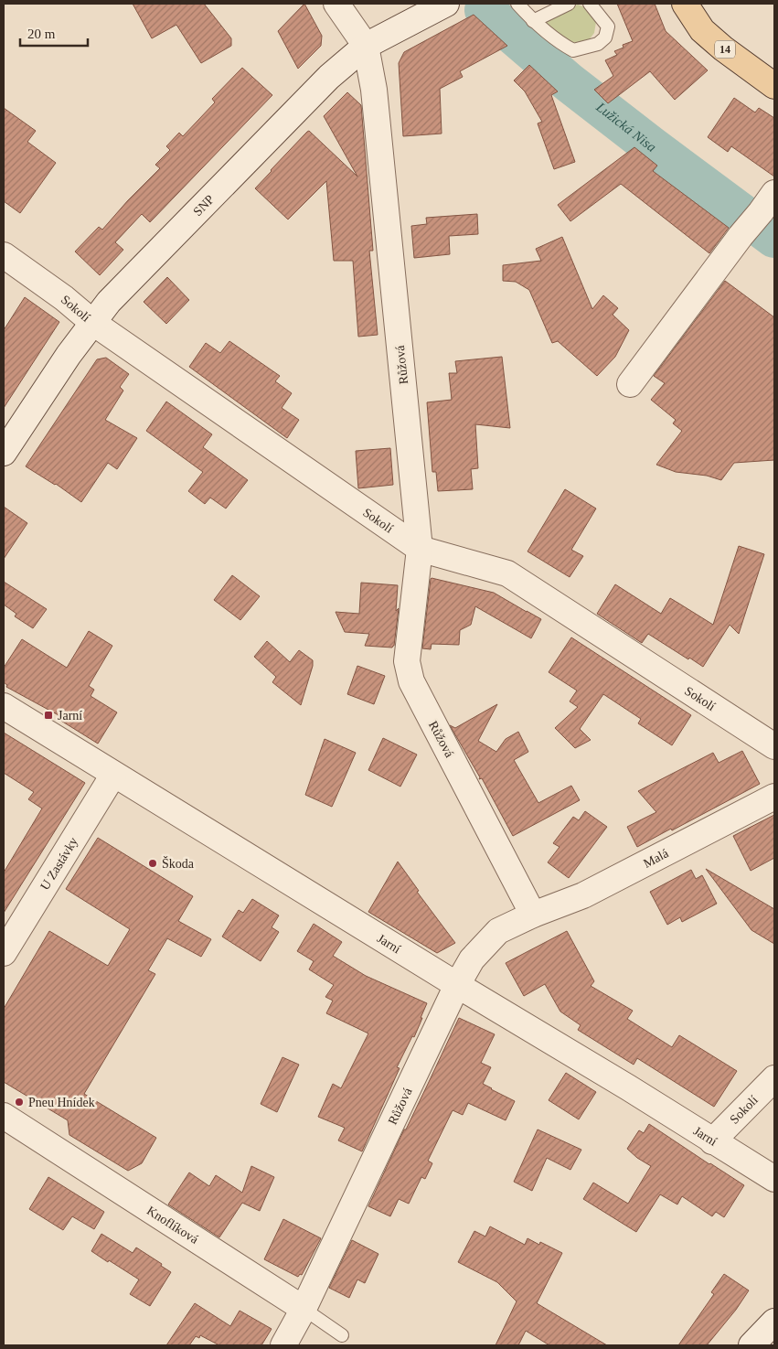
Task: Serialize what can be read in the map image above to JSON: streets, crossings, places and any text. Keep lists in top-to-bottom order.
{
  "streets": {
    "main road": ["14"],
    "street": [
      "SNP",
      "Sokolí",
      "Růžová",
      "Malá",
      "U Zastávky",
      "Jarní",
      "Knoflíková"
    ]
  },
  "crossings": [
    ["SNP", "Sokolí"],
    ["SNP", "Růžová"],
    ["Sokolí", "Růžová"],
    ["Sokolí", "Jarní"],
    ["Růžová", "Malá"],
    ["Růžová", "Jarní"],
    ["Růžová", "Knoflíková"],
    ["U Zastávky", "Jarní"]
  ],
  "water": ["Lužická Nisa"],
  "places": {
    "transit": ["Jarní"],
    "other": ["Škoda", "Pneu Hnídek"]
  },
  "scale_bar": "20 m"
}
